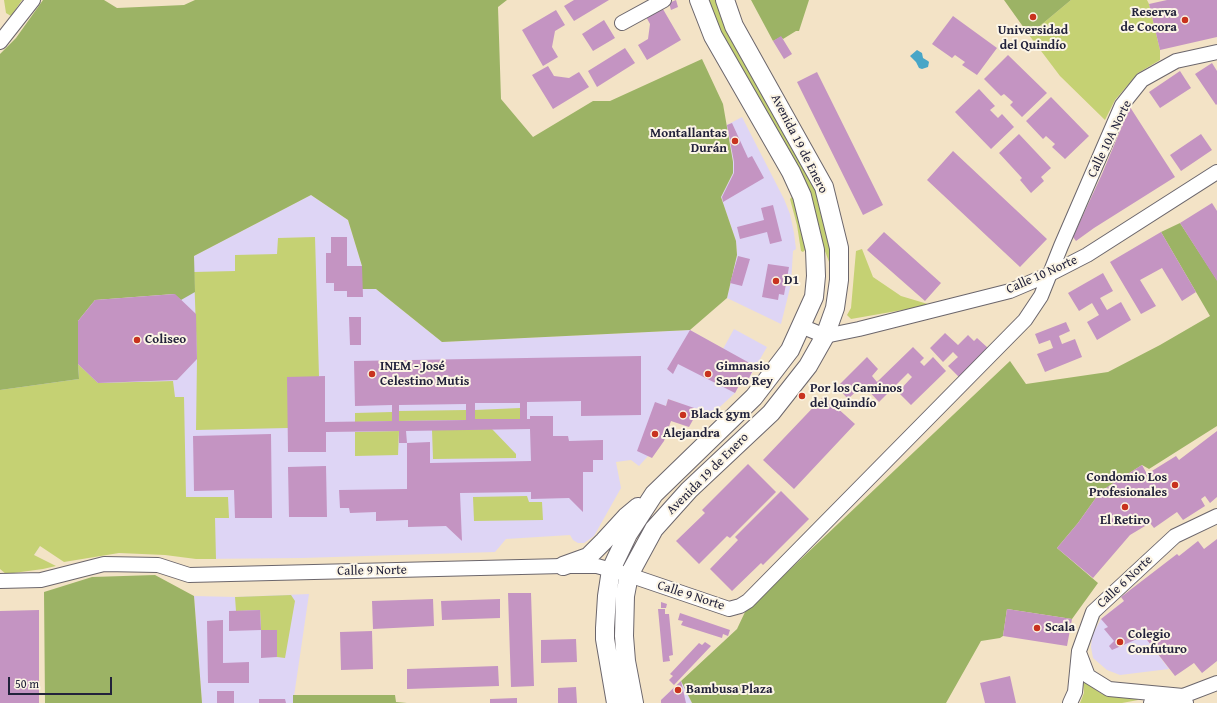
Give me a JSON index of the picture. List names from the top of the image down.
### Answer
{
  "streets": {
    "main road": ["Avenida 19 de Enero"],
    "street": [
      "Calle 10A Norte",
      "Calle 10 Norte",
      "Calle 9 Norte",
      "Calle 6 Norte"
    ]
  },
  "crossings": [
    ["Calle 10A Norte", "Calle 10 Norte"],
    ["Calle 10A Norte", "Calle 9 Norte"],
    ["Avenida 19 de Enero", "Calle 10 Norte"],
    ["Avenida 19 de Enero", "Calle 9 Norte"]
  ],
  "places": [
    "Universidad del Quindío",
    "Reserva de Cocora",
    "Montallantas Durán",
    "D1",
    "Coliseo",
    "INEM - José Celestino Mutis",
    "Gimnasio Santo Rey",
    "Por los Caminos del Quindío",
    "Black gym",
    "Alejandra",
    "Condomio Los Profesionales",
    "El Retiro",
    "Scala",
    "Colegio Confuturo",
    "Bambusa Plaza"
  ],
  "scale_bar": "50 m"
}
